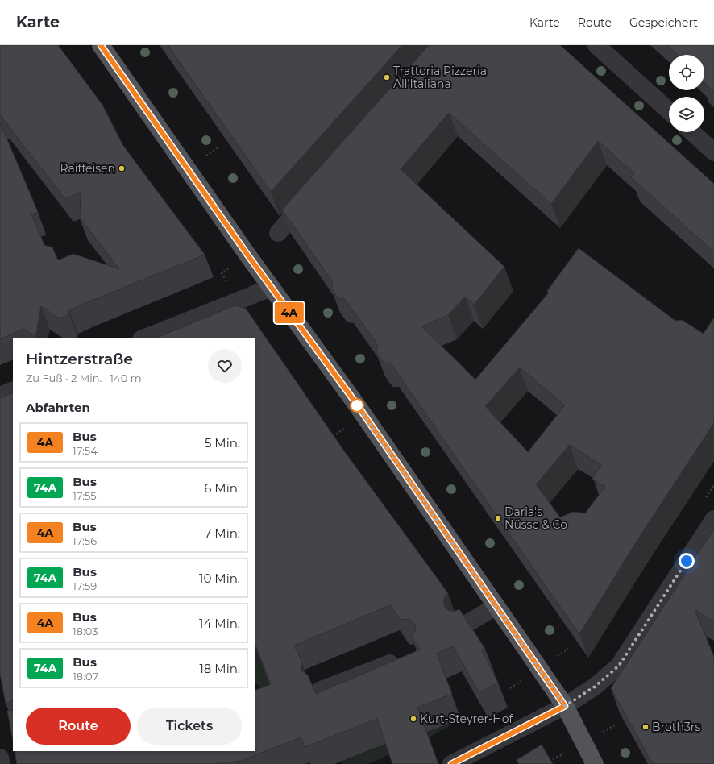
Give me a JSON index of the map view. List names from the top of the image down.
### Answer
{
  "places": [
    "Trattoria Pizzeria All'Italiana",
    "Raiffeisen",
    "Daria's Nüsse & Co",
    "Kurt-Steyrer-Hof",
    "Broth3rs"
  ],
  "lines": ["bus line 4A"],
  "page": {
    "header": "Karte",
    "nav": ["Karte", "Route", "Gespeichert"],
    "on_map": "4A",
    "heading": [
      ["Hintzerstraße", "Zu Fuß · 2 Min. · 140 m"],
      "Abfahrten"
    ],
    "list": [
      {
        "mark": "4A",
        "name": "Bus",
        "note": "17:54",
        "value": "5 Min."
      },
      {
        "mark": "74A",
        "name": "Bus",
        "note": "17:55",
        "value": "6 Min."
      },
      {
        "mark": "4A",
        "name": "Bus",
        "note": "17:56",
        "value": "7 Min."
      },
      {
        "mark": "74A",
        "name": "Bus",
        "note": "17:59",
        "value": "10 Min."
      },
      {
        "mark": "4A",
        "name": "Bus",
        "note": "18:03",
        "value": "14 Min."
      },
      {
        "mark": "74A",
        "name": "Bus",
        "note": "18:07",
        "value": "18 Min."
      }
    ],
    "buttons": ["Route", "Tickets"]
  }
}
